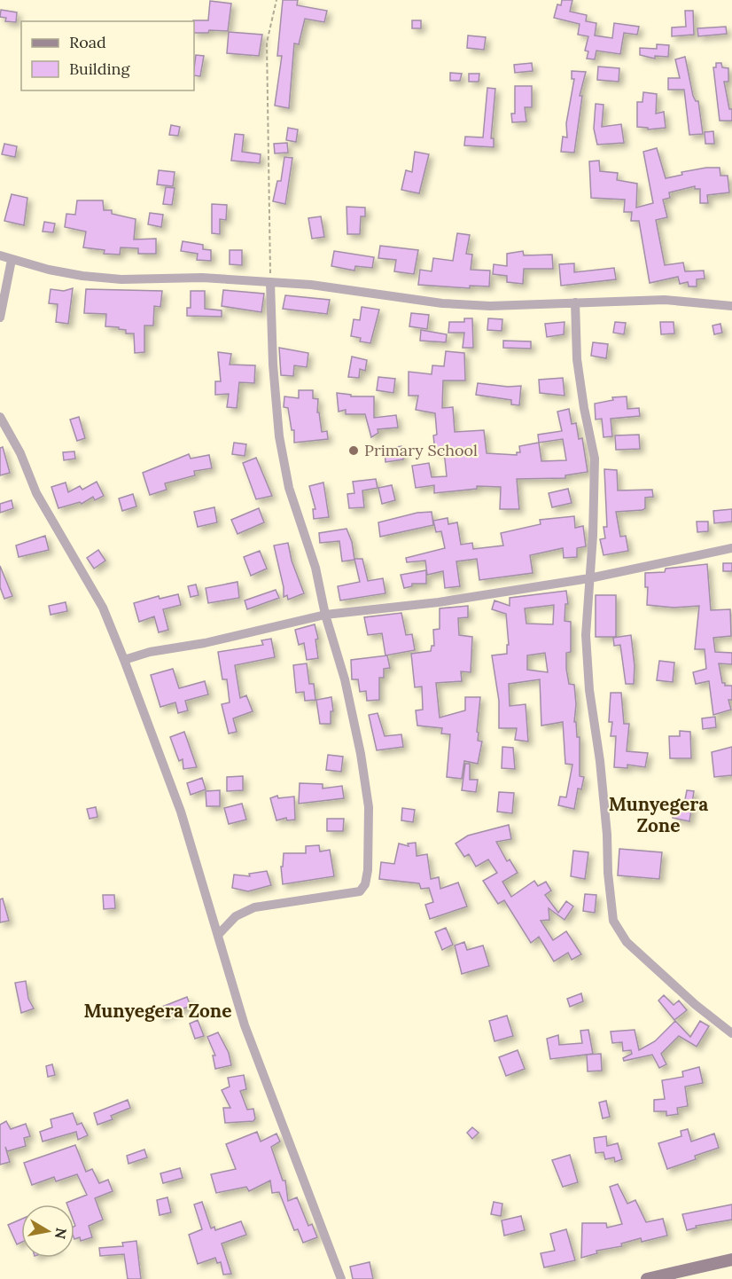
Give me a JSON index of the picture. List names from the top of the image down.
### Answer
{
  "districts": ["Munyegera Zone", "Munyegera Zone"],
  "places": ["Primary School"],
  "legend": ["Road", "Building"],
  "north": "right"
}
